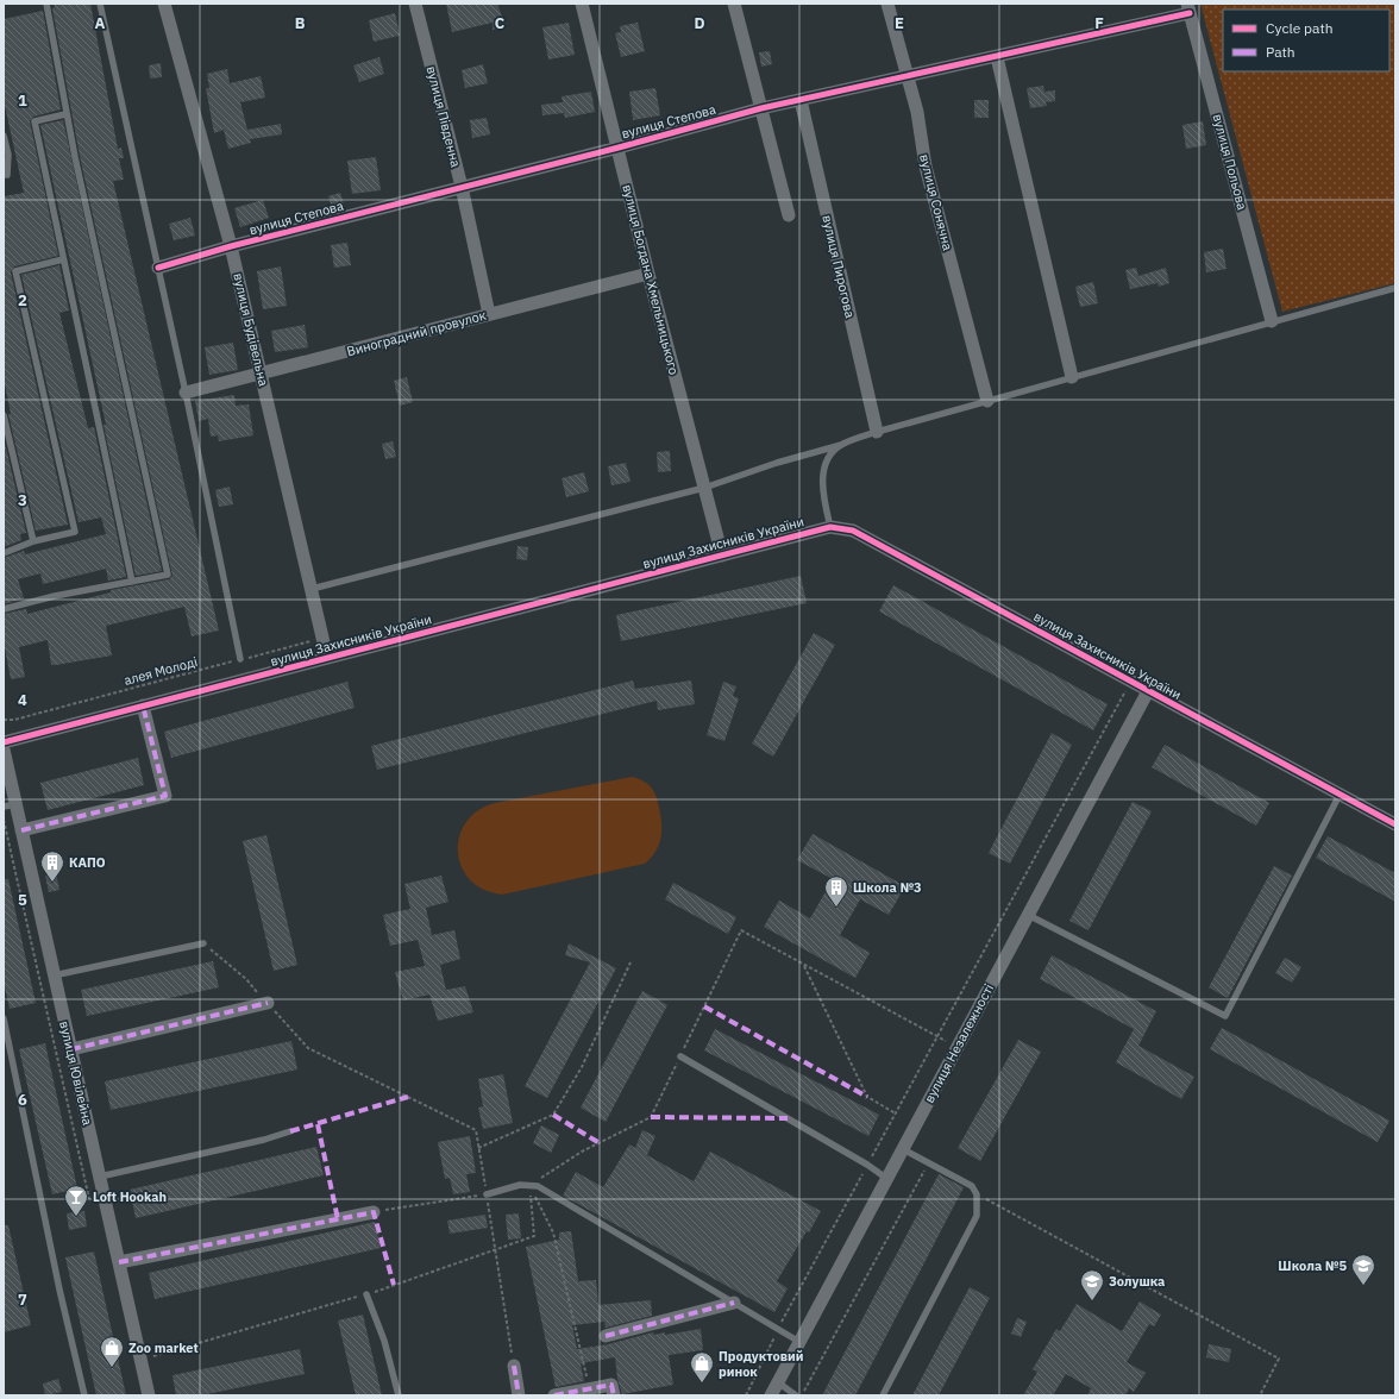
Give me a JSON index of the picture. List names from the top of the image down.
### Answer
{
  "streets": {
    "street": [
      "вулиця Південна",
      "вулиця Степова",
      "вулиця Польова",
      "вулиця Сонячна",
      "вулиця Пирогова",
      "вулиця Богдана Хмельницького",
      "вулиця Будівельна",
      "Виноградний провулок",
      "вулиця Захисників України",
      "вулиця Незалежності",
      "вулиця Ювілейна"
    ],
    "path": ["алея Молоді"]
  },
  "crossings": [
    ["вулиця Південна", "вулиця Степова"],
    ["вулиця Південна", "Виноградний провулок"],
    ["вулиця Степова", "вулиця Польова"],
    ["вулиця Степова", "вулиця Сонячна"],
    ["вулиця Степова", "вулиця Пирогова"],
    ["вулиця Степова", "вулиця Богдана Хмельницького"],
    ["вулиця Степова", "вулиця Будівельна"],
    ["вулиця Богдана Хмельницького", "Виноградний провулок"],
    ["вулиця Богдана Хмельницького", "вулиця Захисників України"],
    ["вулиця Будівельна", "Виноградний провулок"],
    ["вулиця Будівельна", "вулиця Захисників України"],
    ["вулиця Будівельна", "алея Молоді"],
    ["вулиця Захисників України", "вулиця Незалежності"]
  ],
  "places": {
    "building": ["КАПО", "Школа №3"],
    "bar": ["Loft Hookah"],
    "school or university": ["Школа №5", "Золушка"],
    "shop": ["Zoo market", "Продуктовий ринок"]
  },
  "legend": ["Cycle path", "Path"],
  "grid": {
    "columns": [
      "A",
      "B",
      "C",
      "D",
      "E",
      "F"
    ],
    "rows": [
      "1",
      "2",
      "3",
      "4",
      "5",
      "6",
      "7"
    ]
  }
}
